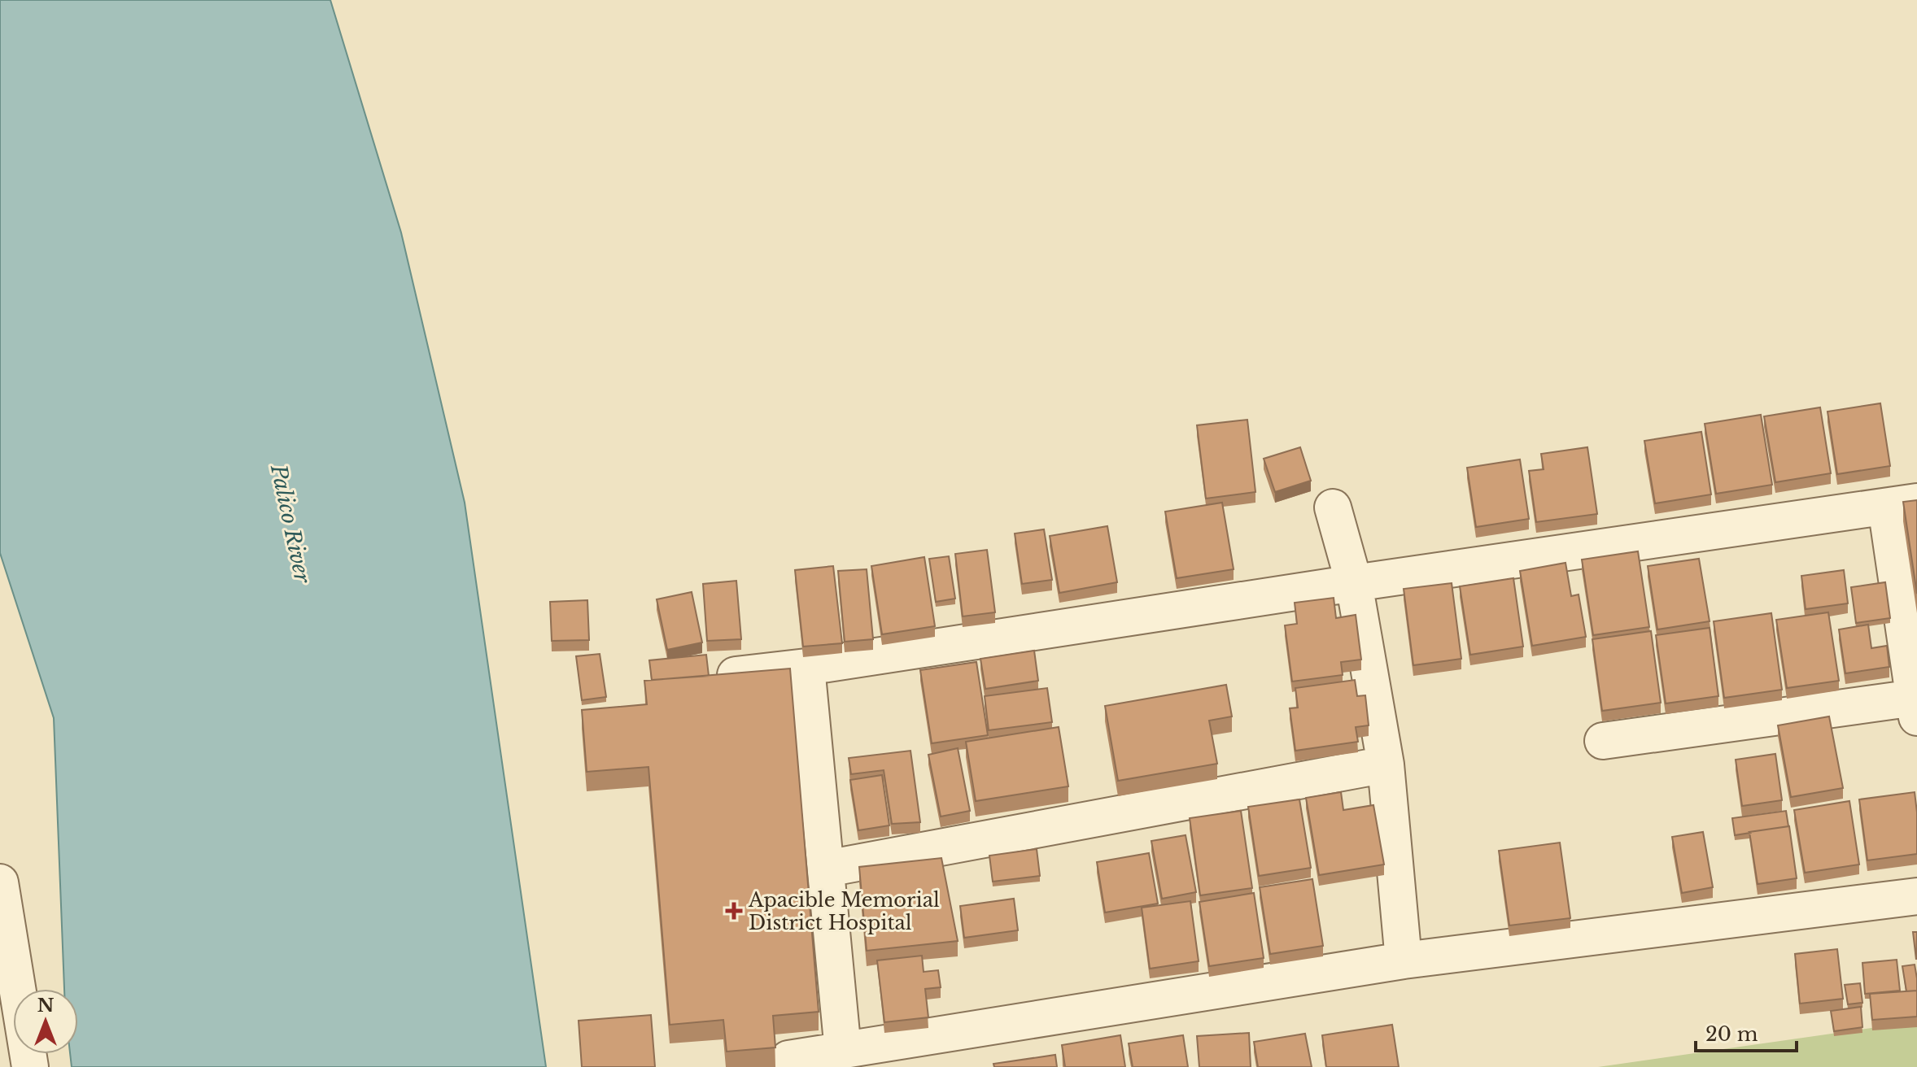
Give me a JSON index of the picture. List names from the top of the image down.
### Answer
{
  "water": ["Palico River"],
  "places": {
    "health": ["Apacible Memorial District Hospital"]
  },
  "scale_bar": "20 m",
  "north": "top"
}
